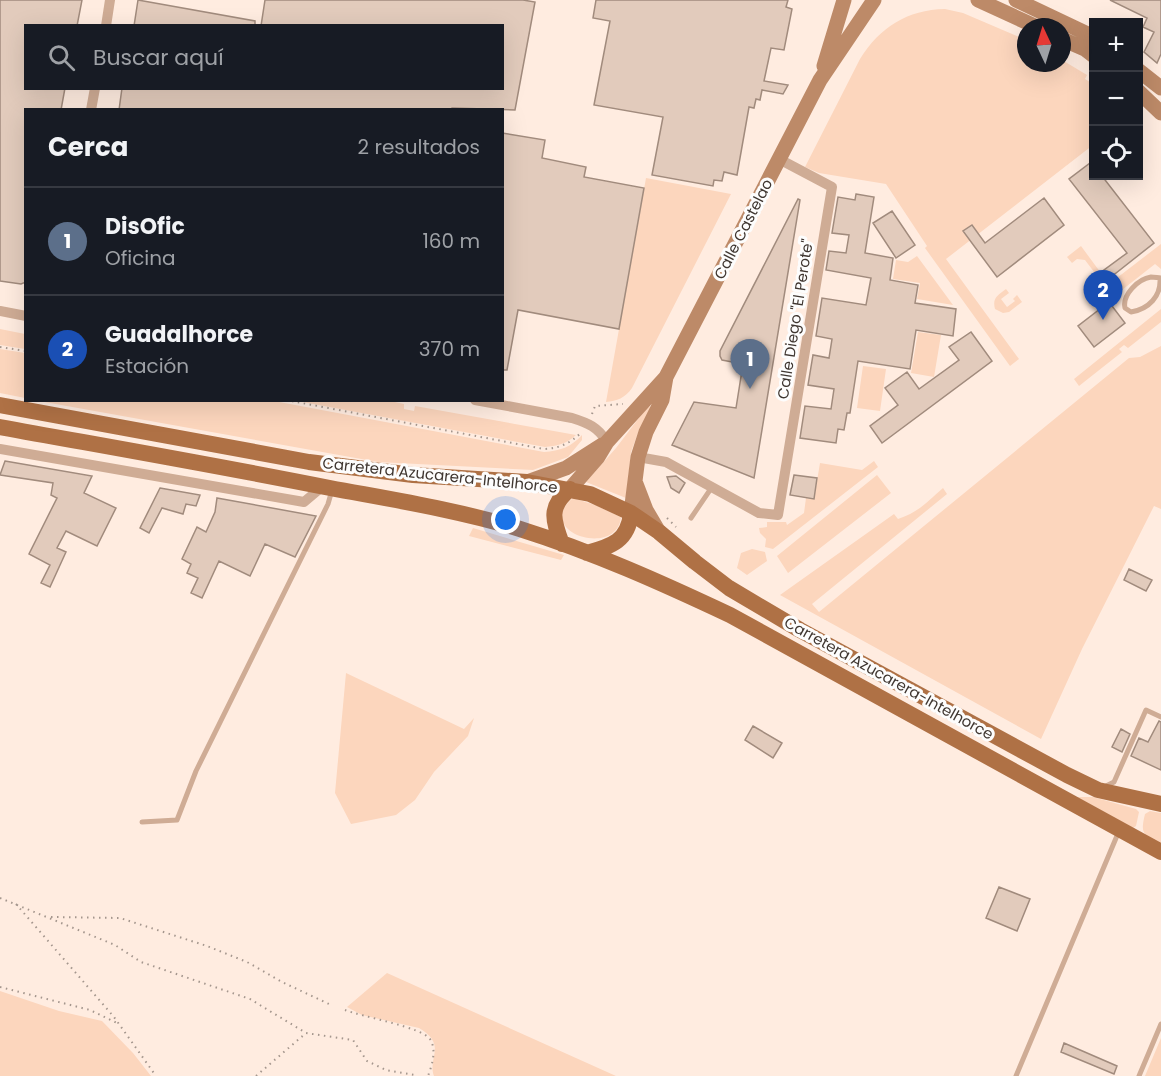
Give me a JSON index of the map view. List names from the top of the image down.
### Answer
{
  "streets": {
    "main road": ["Calle Castelao", "Carretera Azucarera-Intelhorce"],
    "street": ["Calle Diego \"El Perote\""]
  },
  "crossings": [
    ["Calle Castelao", "Calle Diego \"El Perote\""],
    ["Calle Castelao", "Carretera Azucarera-Intelhorce"]
  ],
  "north": "top",
  "page": {
    "map_buttons": ["+", "−"],
    "search": "Buscar aquí",
    "heading": ["Cerca", "2 resultados"],
    "list": [
      {
        "mark": "1",
        "name": "DisOfic",
        "note": "Oficina",
        "value": "160 m"
      },
      {
        "mark": "2",
        "name": "Guadalhorce",
        "note": "Estación",
        "value": "370 m"
      }
    ],
    "pins": ["2", "1"]
  }
}
